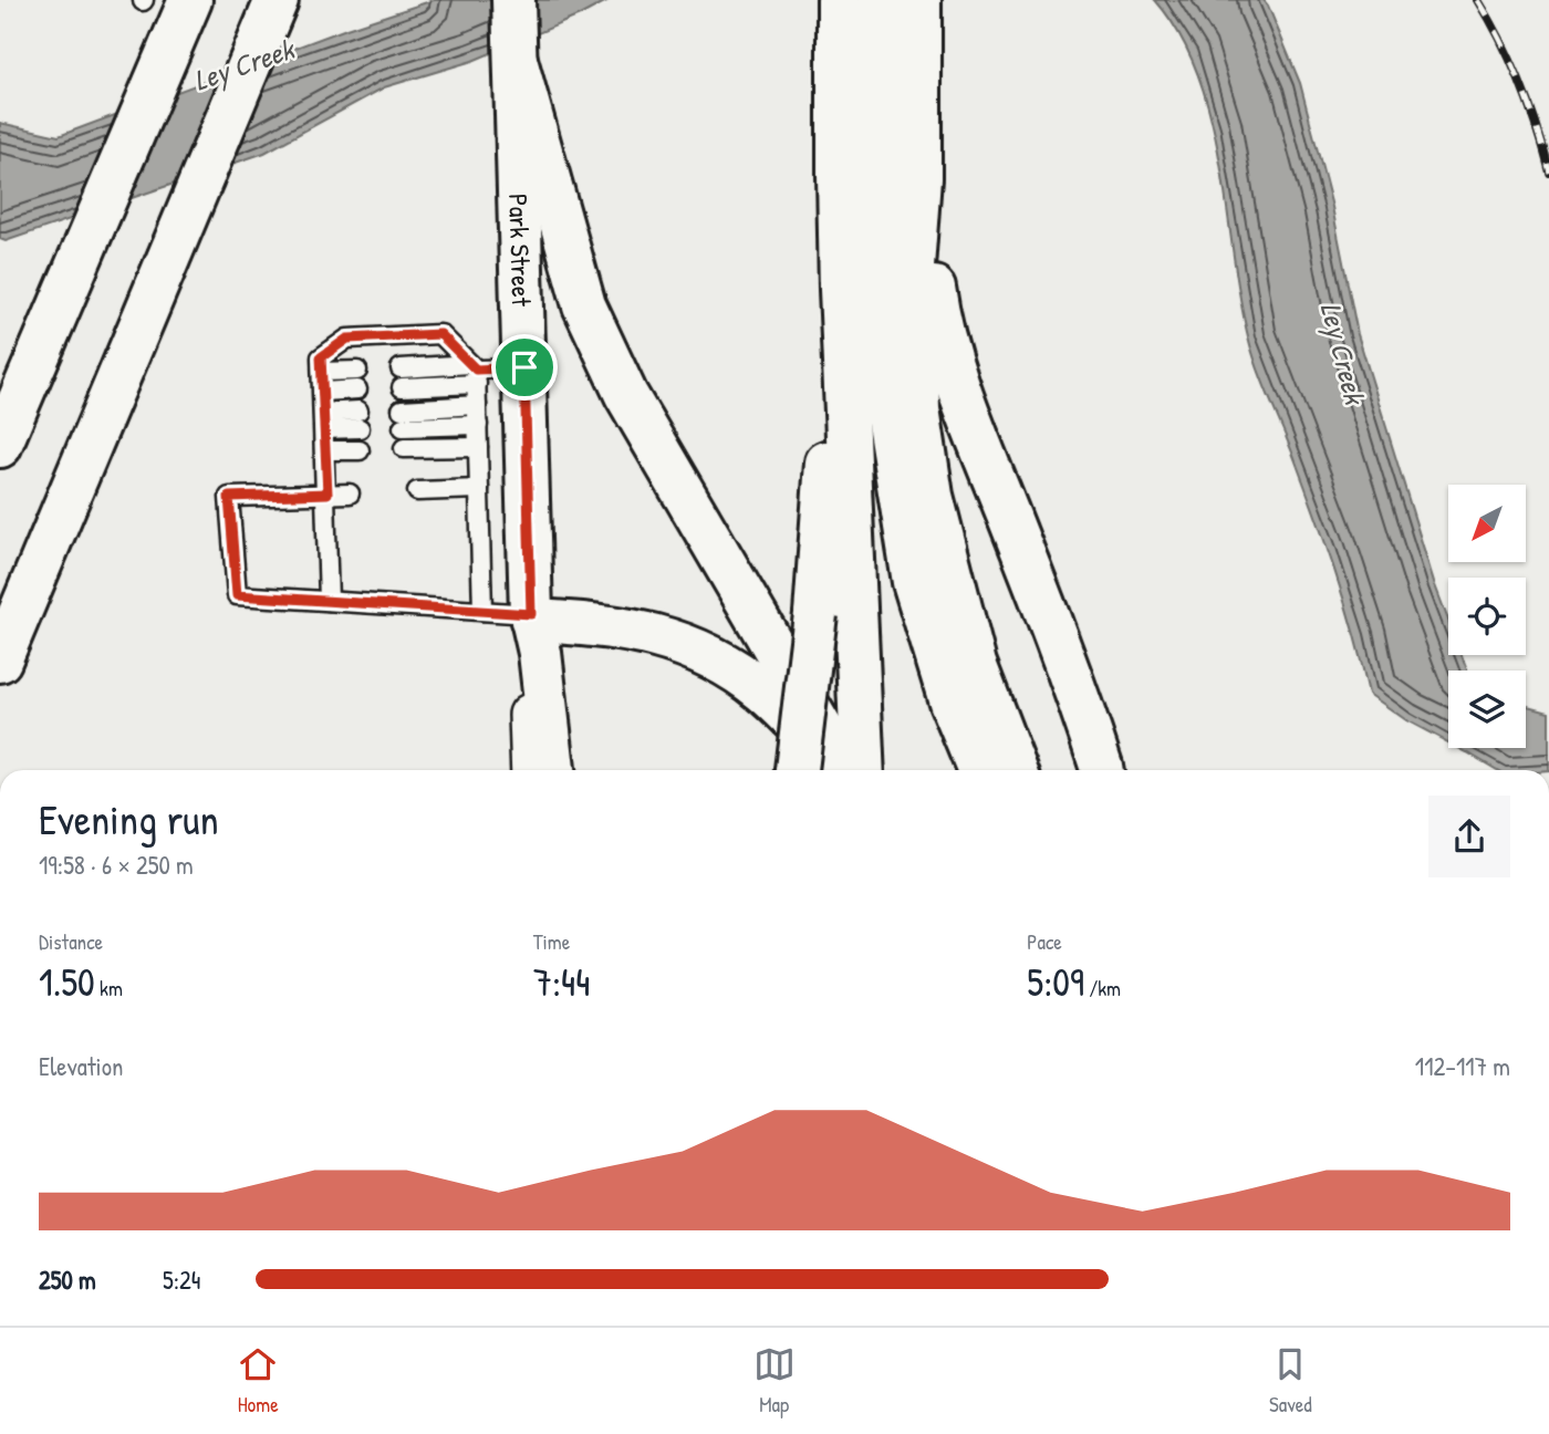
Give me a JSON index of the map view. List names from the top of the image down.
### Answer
{
  "streets": {
    "main road": ["Park Street"]
  },
  "water": ["Ley Creek"],
  "north": "bottom left",
  "page": {
    "heading": ["Evening run", "19:58 · 6 × 250 m"],
    "stats": [
      ["Distance", "1.50 km"],
      ["Time", "7:44"],
      ["Pace", "5:09 /km"]
    ],
    "chart": ["Elevation", "112–117 m"],
    "list": [
      {
        "name": "250 m",
        "note": "5:24"
      }
    ],
    "tabs": ["Home", "Map", "Saved"]
  }
}
